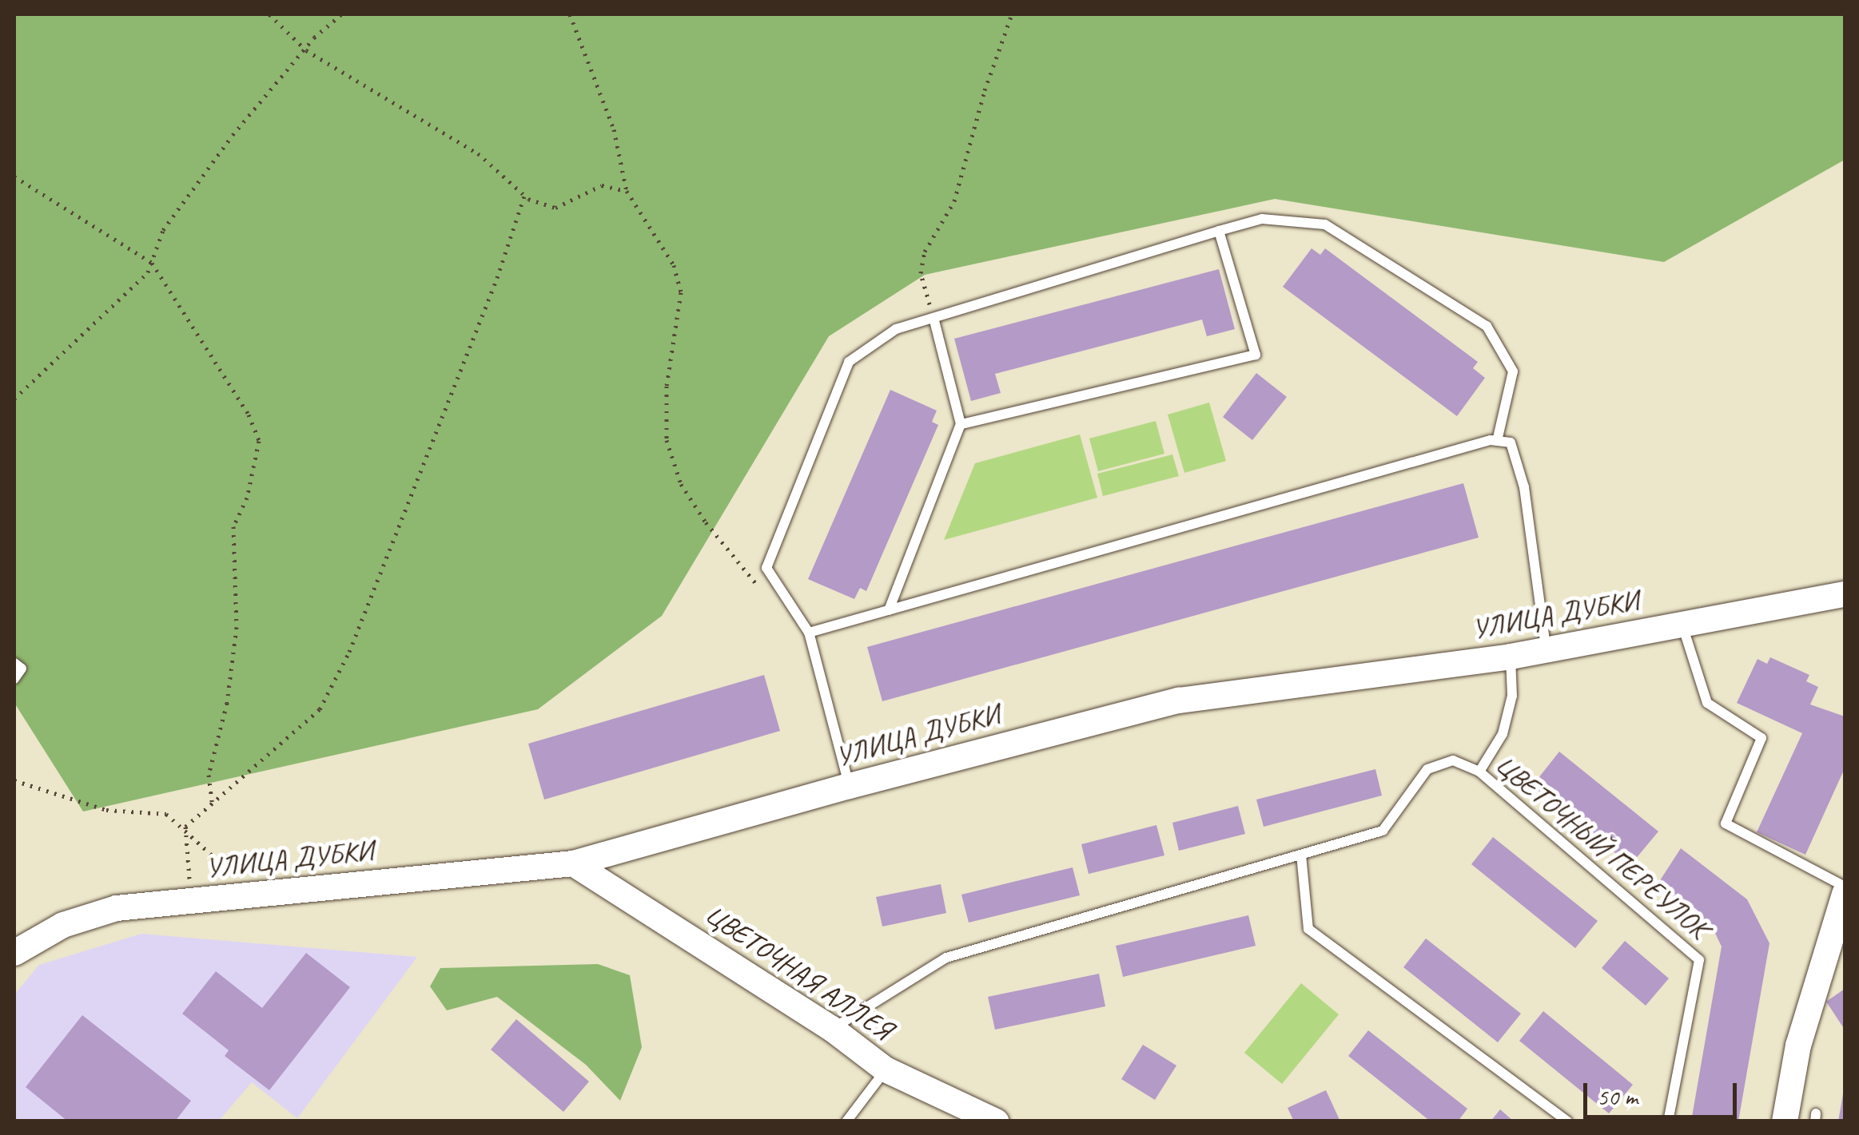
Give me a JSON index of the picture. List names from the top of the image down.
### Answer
{
  "streets": {
    "street": ["УЛИЦА ДУБКИ", "ЦВЕТОЧНАЯ АЛЛЕЯ"],
    "lane": ["ЦВЕТОЧНЫЙ ПЕРЕУЛОК"]
  },
  "crossings": [
    ["УЛИЦА ДУБКИ", "ЦВЕТОЧНАЯ АЛЛЕЯ"],
    ["ЦВЕТОЧНЫЙ ПЕРЕУЛОК", "ЦВЕТОЧНАЯ АЛЛЕЯ"]
  ],
  "scale_bar": "50 m"
}
